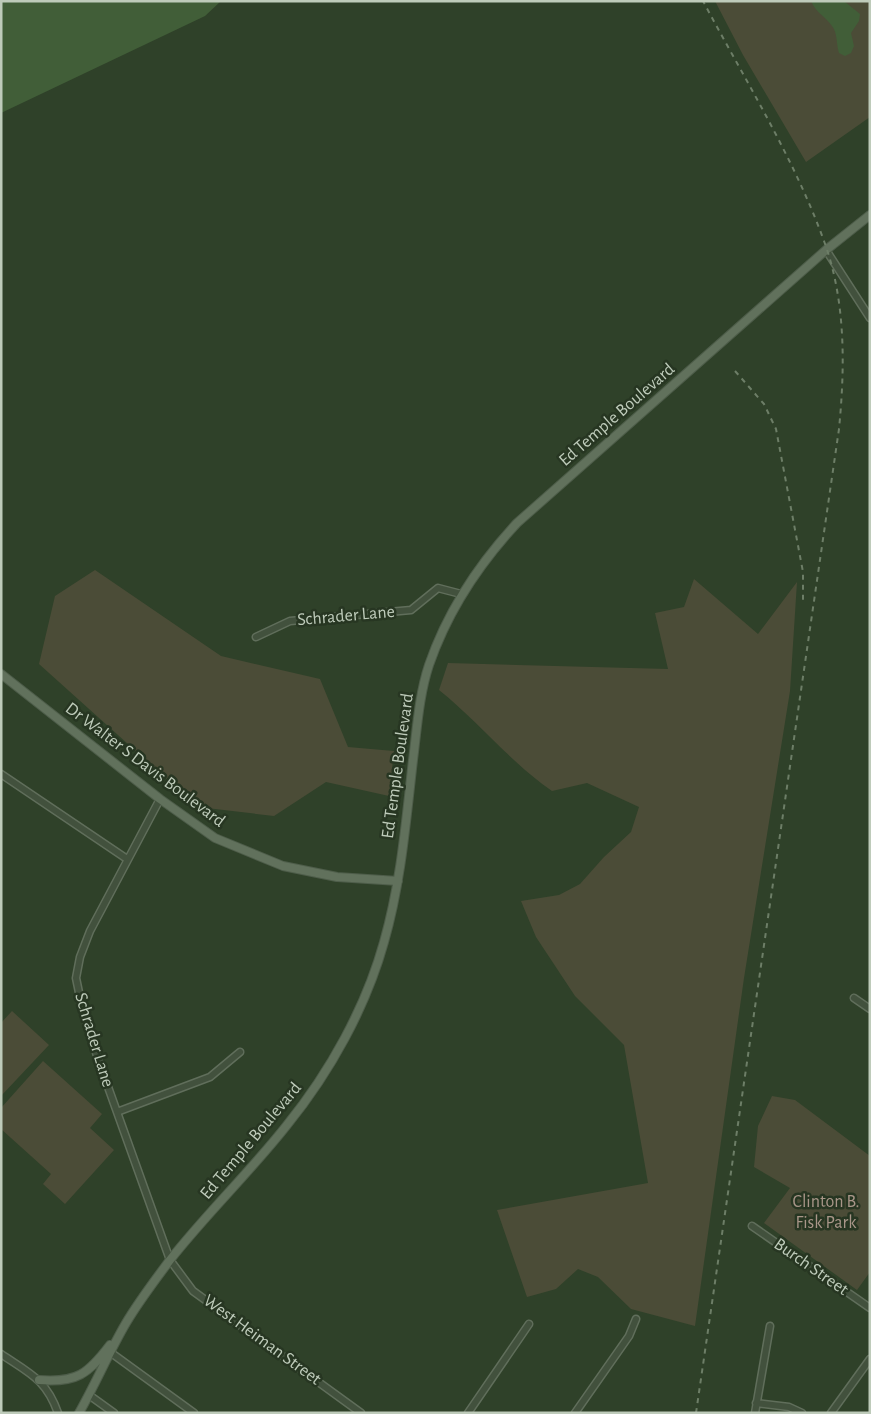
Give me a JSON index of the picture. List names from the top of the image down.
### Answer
{
  "streets": {
    "main road": ["Ed Temple Boulevard", "Dr Walter S Davis Boulevard"],
    "street": ["Schrader Lane", "Burch Street", "West Heiman Street"]
  },
  "crossings": [
    ["Ed Temple Boulevard", "Schrader Lane"],
    ["Ed Temple Boulevard", "Dr Walter S Davis Boulevard"],
    ["Ed Temple Boulevard", "West Heiman Street"],
    ["Schrader Lane", "Dr Walter S Davis Boulevard"],
    ["Schrader Lane", "West Heiman Street"]
  ],
  "parks": ["Clinton B. Fisk Park"]
}
